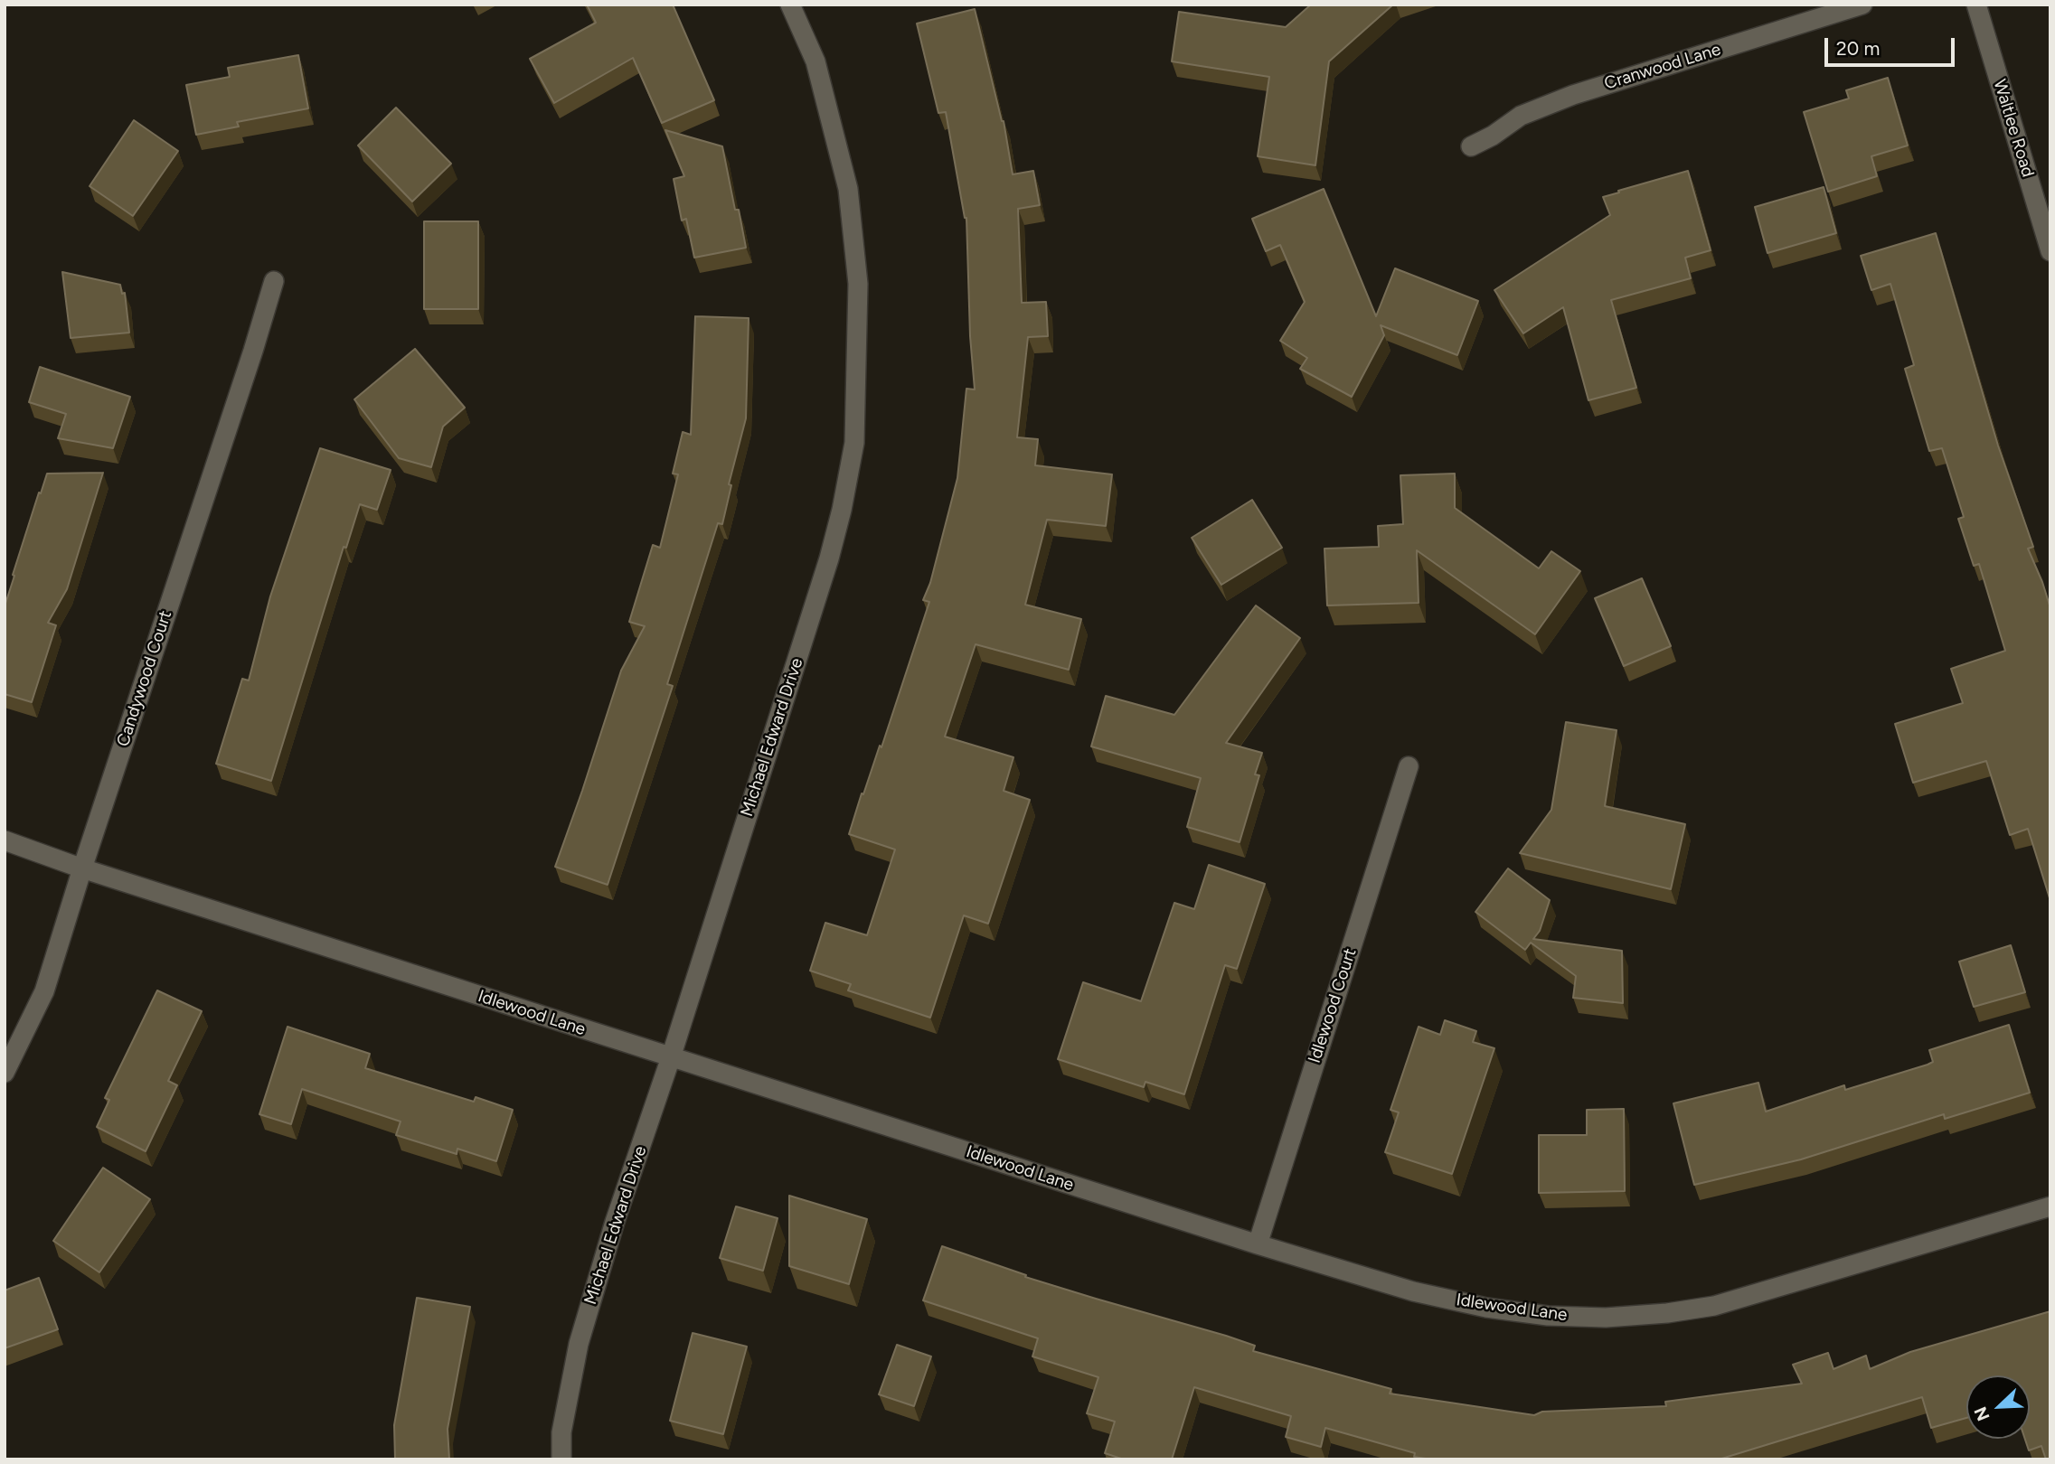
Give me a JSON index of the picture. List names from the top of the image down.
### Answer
{
  "streets": {
    "street": [
      "Cranwood Lane",
      "Waltlee Road",
      "Candywood Court",
      "Michael Edward Drive",
      "Idlewood Court",
      "Idlewood Lane"
    ]
  },
  "crossings": [
    ["Candywood Court", "Idlewood Lane"],
    ["Michael Edward Drive", "Idlewood Lane"],
    ["Idlewood Court", "Idlewood Lane"]
  ],
  "scale_bar": "20 m",
  "north": "bottom left"
}
